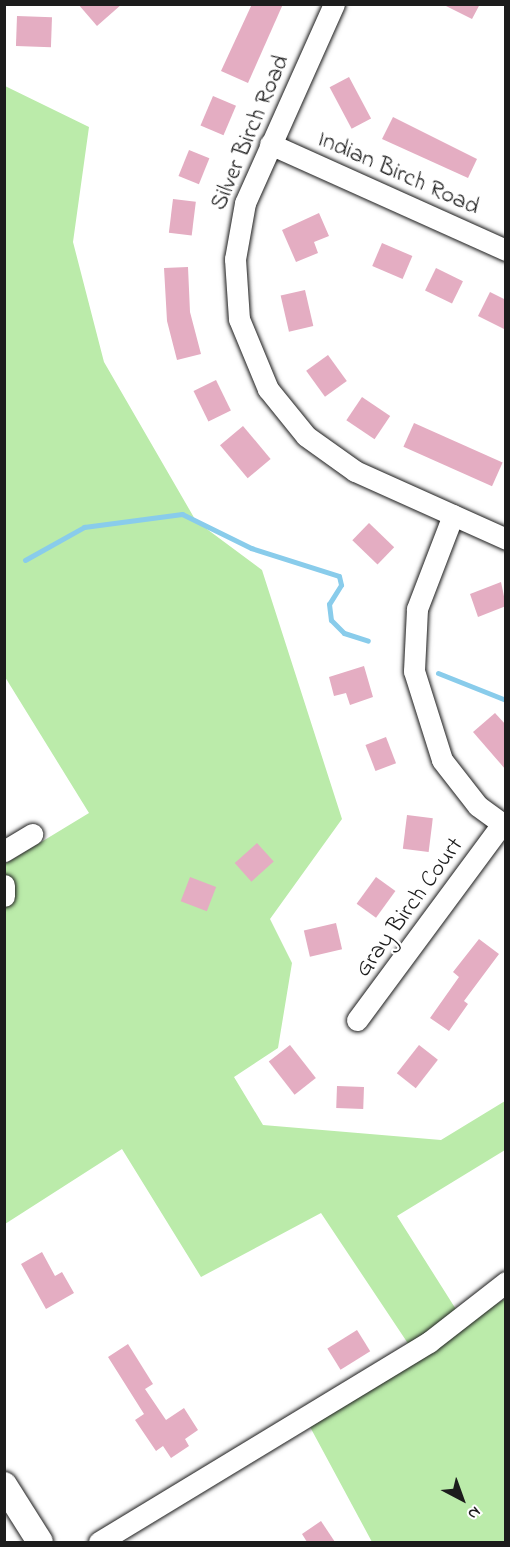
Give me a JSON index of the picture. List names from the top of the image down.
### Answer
{
  "streets": {
    "street": ["Silver Birch Road", "Indian Birch Road", "Gray Birch Court"]
  },
  "crossings": [
    ["Silver Birch Road", "Indian Birch Road"]
  ],
  "north": "bottom right"
}
